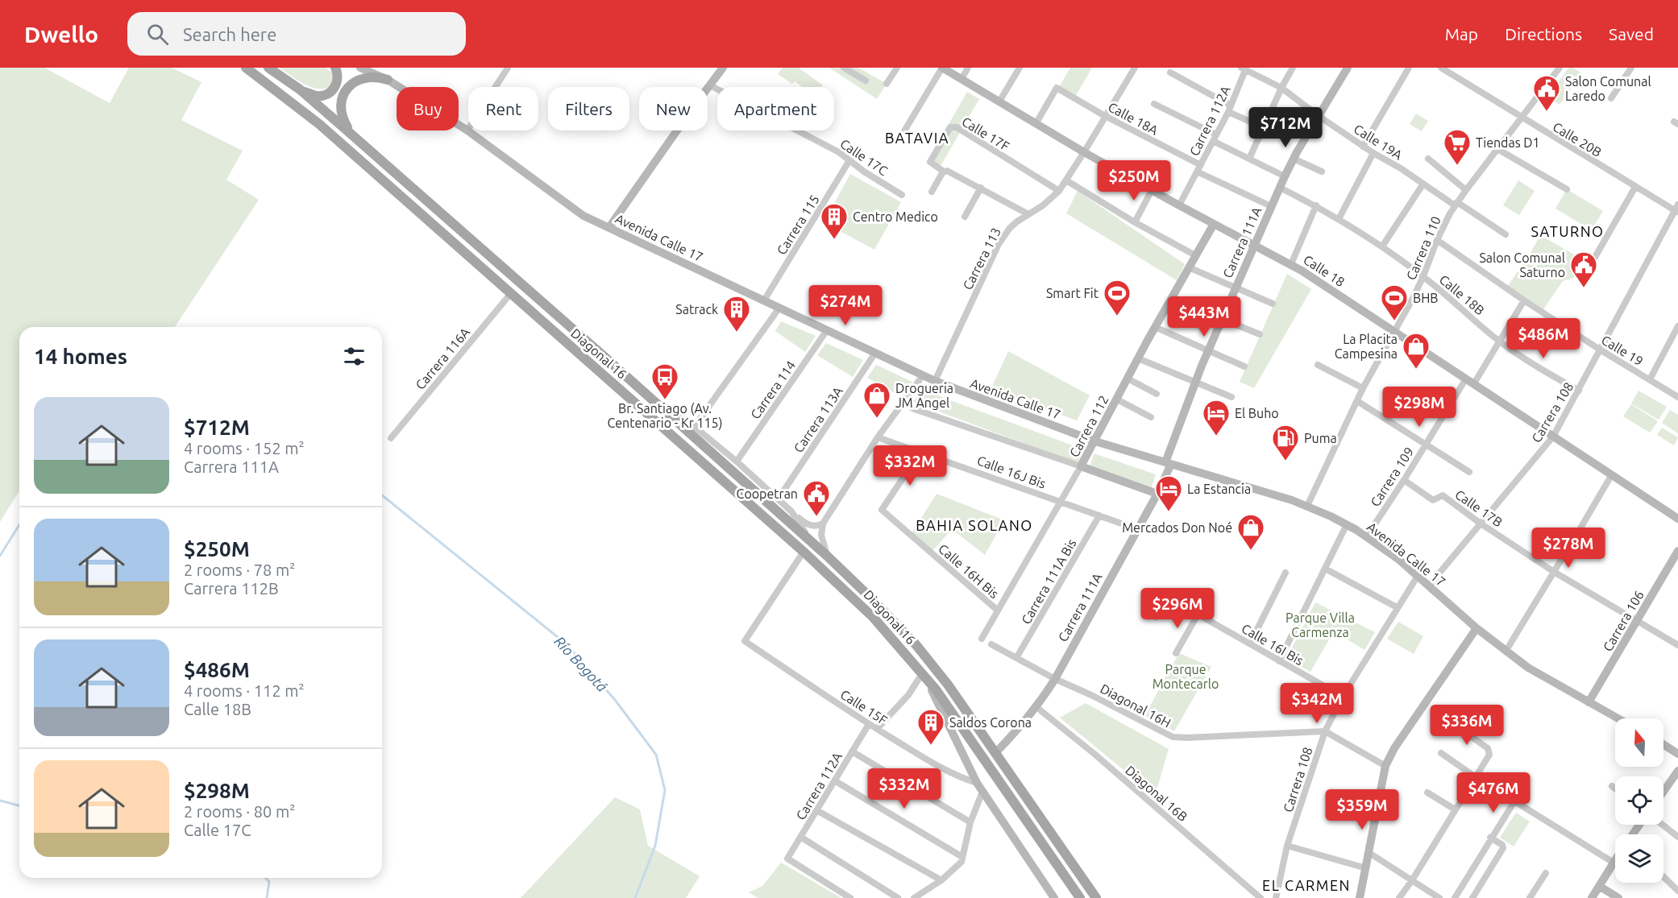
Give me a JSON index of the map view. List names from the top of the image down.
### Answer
{
  "streets": {
    "main road": ["Diagonal 16"],
    "street": [
      "Calle 18A",
      "Carrera 112A",
      "Calle 17F",
      "Calle 20B",
      "Calle 19A",
      "Calle 17C",
      "Carrera 115",
      "Avenida Calle 17",
      "Carrera 111A",
      "Carrera 110",
      "Carrera 113",
      "Calle 18",
      "Calle 18B",
      "Calle 19",
      "Carrera 116A",
      "Carrera 114",
      "Carrera 108",
      "Carrera 113A",
      "Carrera 112",
      "Calle 16J Bis",
      "Carrera 109",
      "Calle 17B",
      "Calle 16H Bis",
      "Carrera 111A Bis",
      "Carrera 106",
      "Calle 16I Bis",
      "Diagonal 16H",
      "Calle 15F",
      "Diagonal 16B"
    ]
  },
  "crossings": [
    ["Calle 18A", "Carrera 112A"],
    ["Calle 18A", "Carrera 113"],
    ["Calle 18A", "Calle 18"],
    ["Carrera 112A", "Calle 19A"],
    ["Carrera 112A", "Calle 18"],
    ["Carrera 112A", "Calle 15F"],
    ["Calle 17F", "Carrera 113"],
    ["Calle 20B", "Carrera 110"],
    ["Calle 20B", "Carrera 108"],
    ["Calle 19A", "Carrera 111A"],
    ["Calle 19A", "Carrera 110"],
    ["Calle 17C", "Carrera 115"],
    ["Carrera 115", "Avenida Calle 17"],
    ["Avenida Calle 17", "Carrera 111A"],
    ["Avenida Calle 17", "Carrera 110"],
    ["Avenida Calle 17", "Carrera 113"],
    ["Avenida Calle 17", "Carrera 114"],
    ["Avenida Calle 17", "Carrera 108"],
    ["Avenida Calle 17", "Carrera 113A"],
    ["Avenida Calle 17", "Carrera 112"],
    ["Avenida Calle 17", "Carrera 109"],
    ["Avenida Calle 17", "Carrera 106"],
    ["Carrera 111A", "Calle 18"],
    ["Carrera 111A", "Calle 18B"],
    ["Carrera 111A", "Diagonal 16"],
    ["Carrera 111A", "Calle 16J Bis"],
    ["Carrera 111A", "Diagonal 16H"],
    ["Carrera 111A", "Diagonal 16B"],
    ["Carrera 110", "Calle 18"],
    ["Carrera 110", "Calle 18B"],
    ["Carrera 110", "Calle 19"],
    ["Carrera 113", "Calle 18"],
    ["Calle 18", "Carrera 108"],
    ["Calle 18", "Carrera 112"],
    ["Calle 18", "Carrera 109"],
    ["Calle 18B", "Carrera 108"],
    ["Calle 19", "Carrera 108"],
    ["Diagonal 16", "Carrera 116A"],
    ["Diagonal 16", "Carrera 114"],
    ["Diagonal 16", "Carrera 113A"],
    ["Diagonal 16", "Calle 15F"],
    ["Carrera 108", "Calle 17B"],
    ["Carrera 108", "Calle 16I Bis"],
    ["Carrera 108", "Diagonal 16H"],
    ["Carrera 112", "Calle 16J Bis"],
    ["Carrera 112", "Calle 16H Bis"],
    ["Calle 16J Bis", "Calle 16H Bis"],
    ["Calle 16J Bis", "Carrera 111A Bis"],
    ["Carrera 109", "Calle 17B"],
    ["Calle 17B", "Carrera 106"],
    ["Carrera 111A Bis", "Diagonal 16H"]
  ],
  "districts": [
    "BATAVIA",
    "SATURNO",
    "BAHIA SOLANO",
    "EL CARMEN"
  ],
  "water": ["Río Bogotá"],
  "parks": ["Parque Villa Carmenza", "Parque Montecarlo"],
  "places": {
    "public building": ["Salon Comunal Laredo", "Salon Comunal Saturno", "Coopetran"],
    "supermarket": ["Tiendas D1"],
    "building": ["Centro Medico", "Satrack", "Saldos Corona"],
    "sports": ["Smart Fit", "BHB"],
    "shop": ["La Placita Campesina", "Drogueria JM Angel", "Mercados Don Noé"],
    "bus stop": ["Br. Santiago (Av. Centenario - Kr 115)"],
    "hotel": ["El Buho", "La Estancia"],
    "fuel station": ["Puma"]
  },
  "north": "top",
  "page": {
    "header": "Dwello",
    "search": "Search here",
    "nav": ["Map", "Directions", "Saved"],
    "chip": [
      "Buy",
      "Rent",
      "Filters",
      "New",
      "Apartment"
    ],
    "price": [
      "$712M",
      "$250M",
      "$274M",
      "$443M",
      "$486M",
      "$298M",
      "$332M",
      "$278M",
      "$296M",
      "$342M",
      "$336M",
      "$332M",
      "$476M",
      "$359M"
    ],
    "heading": "14 homes",
    "list": [
      {
        "name": "$712M",
        "note": "4 rooms · 152 m² · Carrera 111A"
      },
      {
        "name": "$250M",
        "note": "2 rooms · 78 m² · Carrera 112B"
      },
      {
        "name": "$486M",
        "note": "4 rooms · 112 m² · Calle 18B"
      },
      {
        "name": "$298M",
        "note": "2 rooms · 80 m² · Calle 17C"
      }
    ]
  }
}
